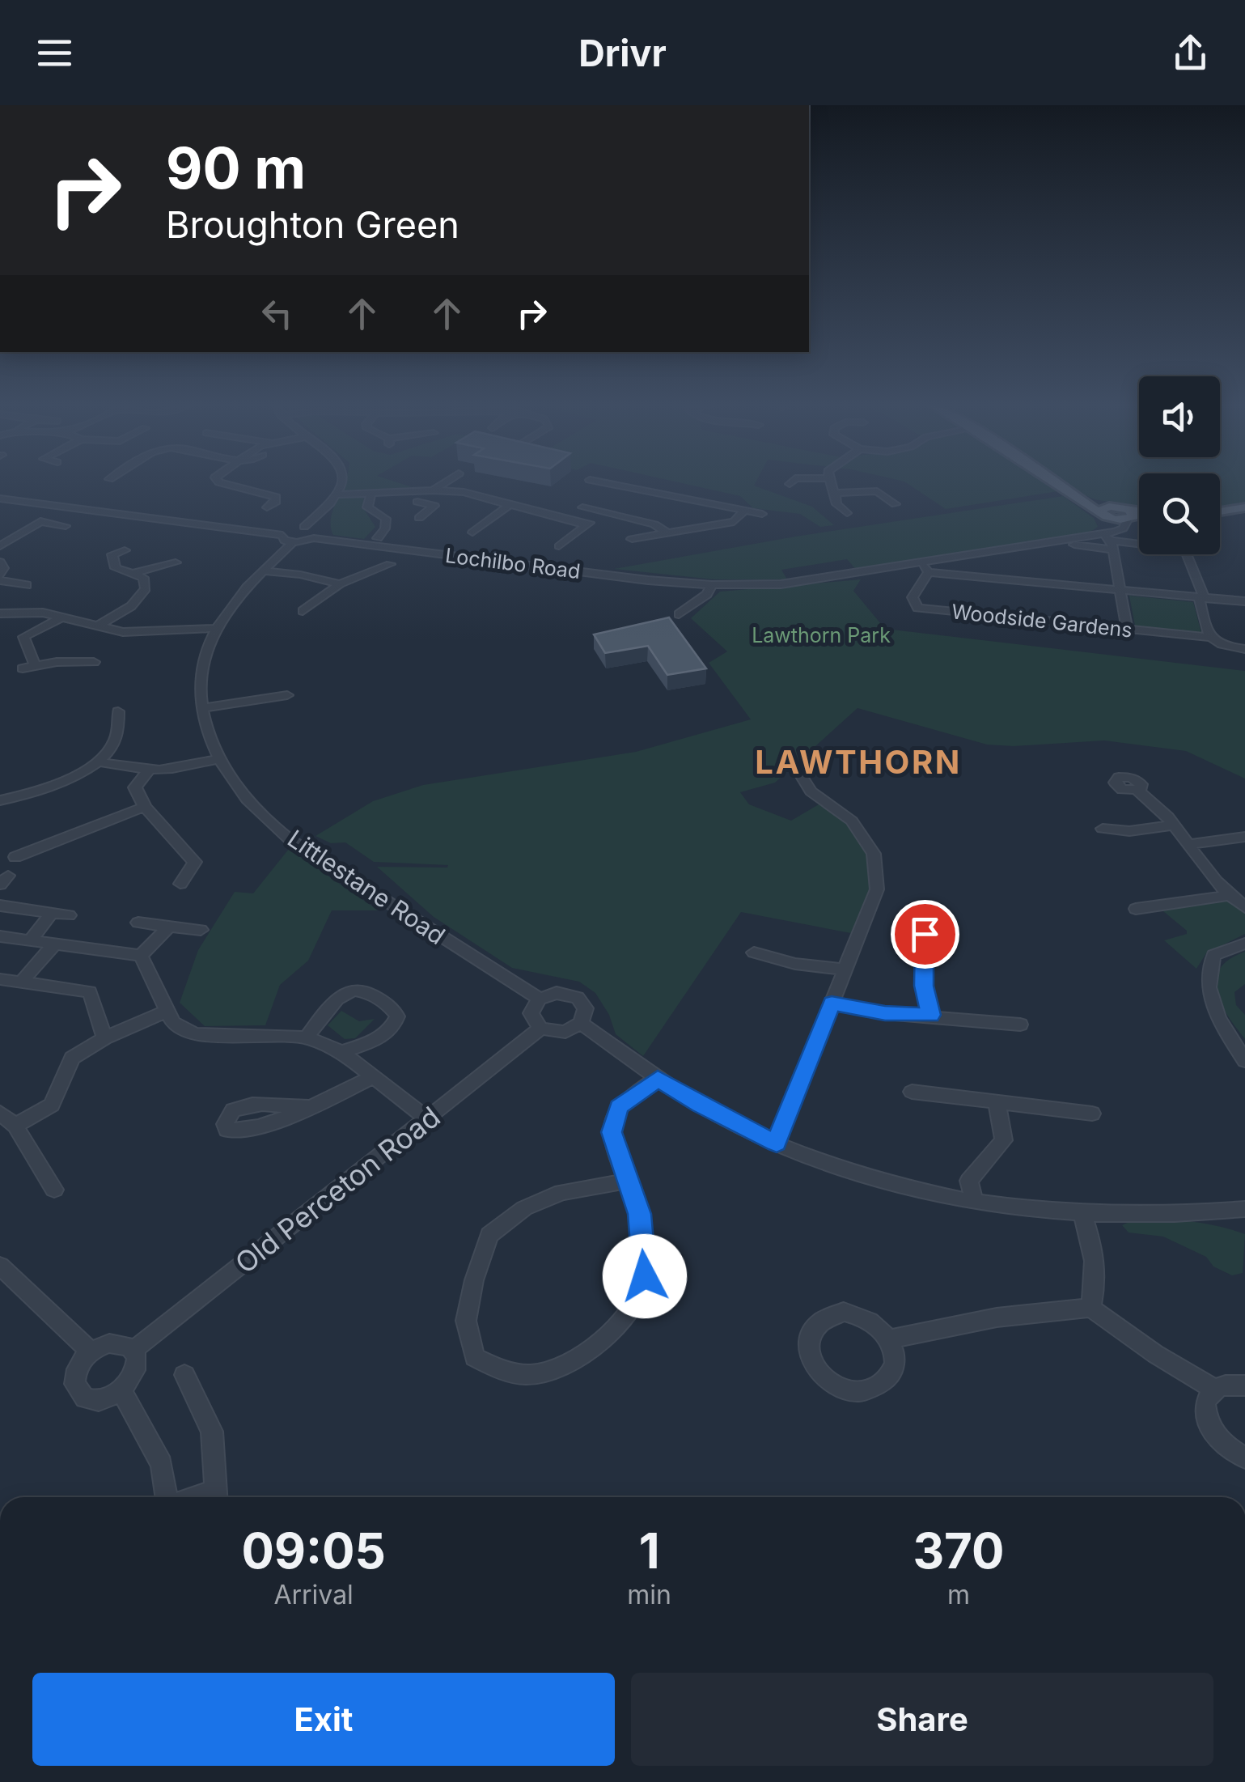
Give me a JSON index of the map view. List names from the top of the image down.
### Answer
{
  "streets": {
    "street": [
      "Lochilbo Road",
      "Woodside Gardens",
      "Littlestane Road",
      "Old Perceton Road"
    ]
  },
  "crossings": [
    ["Lochilbo Road", "Woodside Gardens"],
    ["Littlestane Road", "Old Perceton Road"]
  ],
  "districts": ["LAWTHORN"],
  "parks": ["Lawthorn Park"],
  "page": {
    "header": "Drivr",
    "turn": ["90 m", "Broughton Green"],
    "eta": [
      "09:05",
      "Arrival",
      "1",
      "min",
      "370",
      "m"
    ],
    "buttons": ["Exit", "Share"]
  }
}
